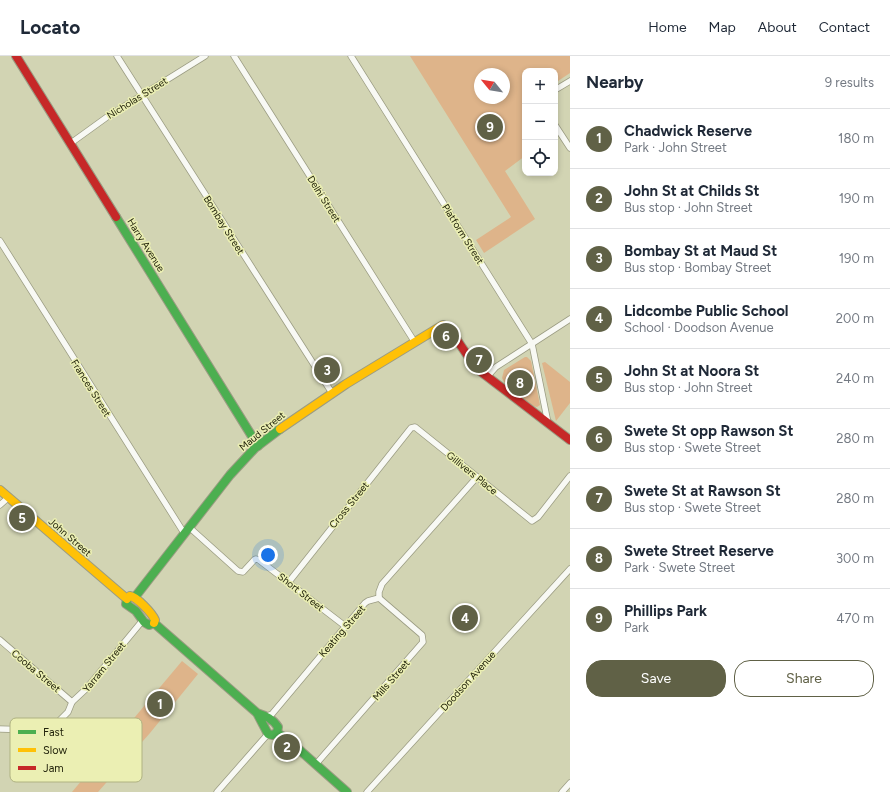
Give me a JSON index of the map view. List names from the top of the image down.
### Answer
{
  "streets": {
    "street": [
      "Nicholas Street",
      "Delhi Street",
      "Bombay Street",
      "Platform Street",
      "Harry Avenue",
      "Frances Street",
      "Maud Street",
      "Gillivers Place",
      "Cross Street",
      "John Street",
      "Short Street",
      "Keating Street",
      "Yarram Street",
      "Cooba Street",
      "Mills Street",
      "Doodson Avenue"
    ]
  },
  "crossings": [
    ["Nicholas Street", "Bombay Street"],
    ["Nicholas Street", "Harry Avenue"],
    ["Delhi Street", "Maud Street"],
    ["Bombay Street", "Maud Street"],
    ["Harry Avenue", "Maud Street"],
    ["Frances Street", "Maud Street"],
    ["Frances Street", "Short Street"],
    ["Maud Street", "John Street"],
    ["Gillivers Place", "Cross Street"],
    ["Cross Street", "Short Street"],
    ["Short Street", "Keating Street"],
    ["Keating Street", "Mills Street"],
    ["Yarram Street", "Cooba Street"]
  ],
  "legend": ["Fast", "Slow", "Jam"],
  "north": "top left",
  "page": {
    "header": "Locato",
    "nav": [
      "Home",
      "Map",
      "About",
      "Contact"
    ],
    "heading": ["Nearby", "9 results"],
    "map_buttons": ["+", "−"],
    "list": [
      {
        "mark": "1",
        "name": "Chadwick Reserve",
        "note": "Park · John Street",
        "value": "180 m"
      },
      {
        "mark": "2",
        "name": "John St at Childs St",
        "note": "Bus stop · John Street",
        "value": "190 m"
      },
      {
        "mark": "3",
        "name": "Bombay St at Maud St",
        "note": "Bus stop · Bombay Street",
        "value": "190 m"
      },
      {
        "mark": "4",
        "name": "Lidcombe Public School",
        "note": "School · Doodson Avenue",
        "value": "200 m"
      },
      {
        "mark": "5",
        "name": "John St at Noora St",
        "note": "Bus stop · John Street",
        "value": "240 m"
      },
      {
        "mark": "6",
        "name": "Swete St opp Rawson St",
        "note": "Bus stop · Swete Street",
        "value": "280 m"
      },
      {
        "mark": "7",
        "name": "Swete St at Rawson St",
        "note": "Bus stop · Swete Street",
        "value": "280 m"
      },
      {
        "mark": "8",
        "name": "Swete Street Reserve",
        "note": "Park · Swete Street",
        "value": "300 m"
      },
      {
        "mark": "9",
        "name": "Phillips Park",
        "note": "Park",
        "value": "470 m"
      }
    ],
    "pins": [
      "9",
      "6",
      "7",
      "3",
      "8",
      "5",
      "4",
      "1",
      "2"
    ],
    "buttons": ["Save", "Share"]
  }
}
